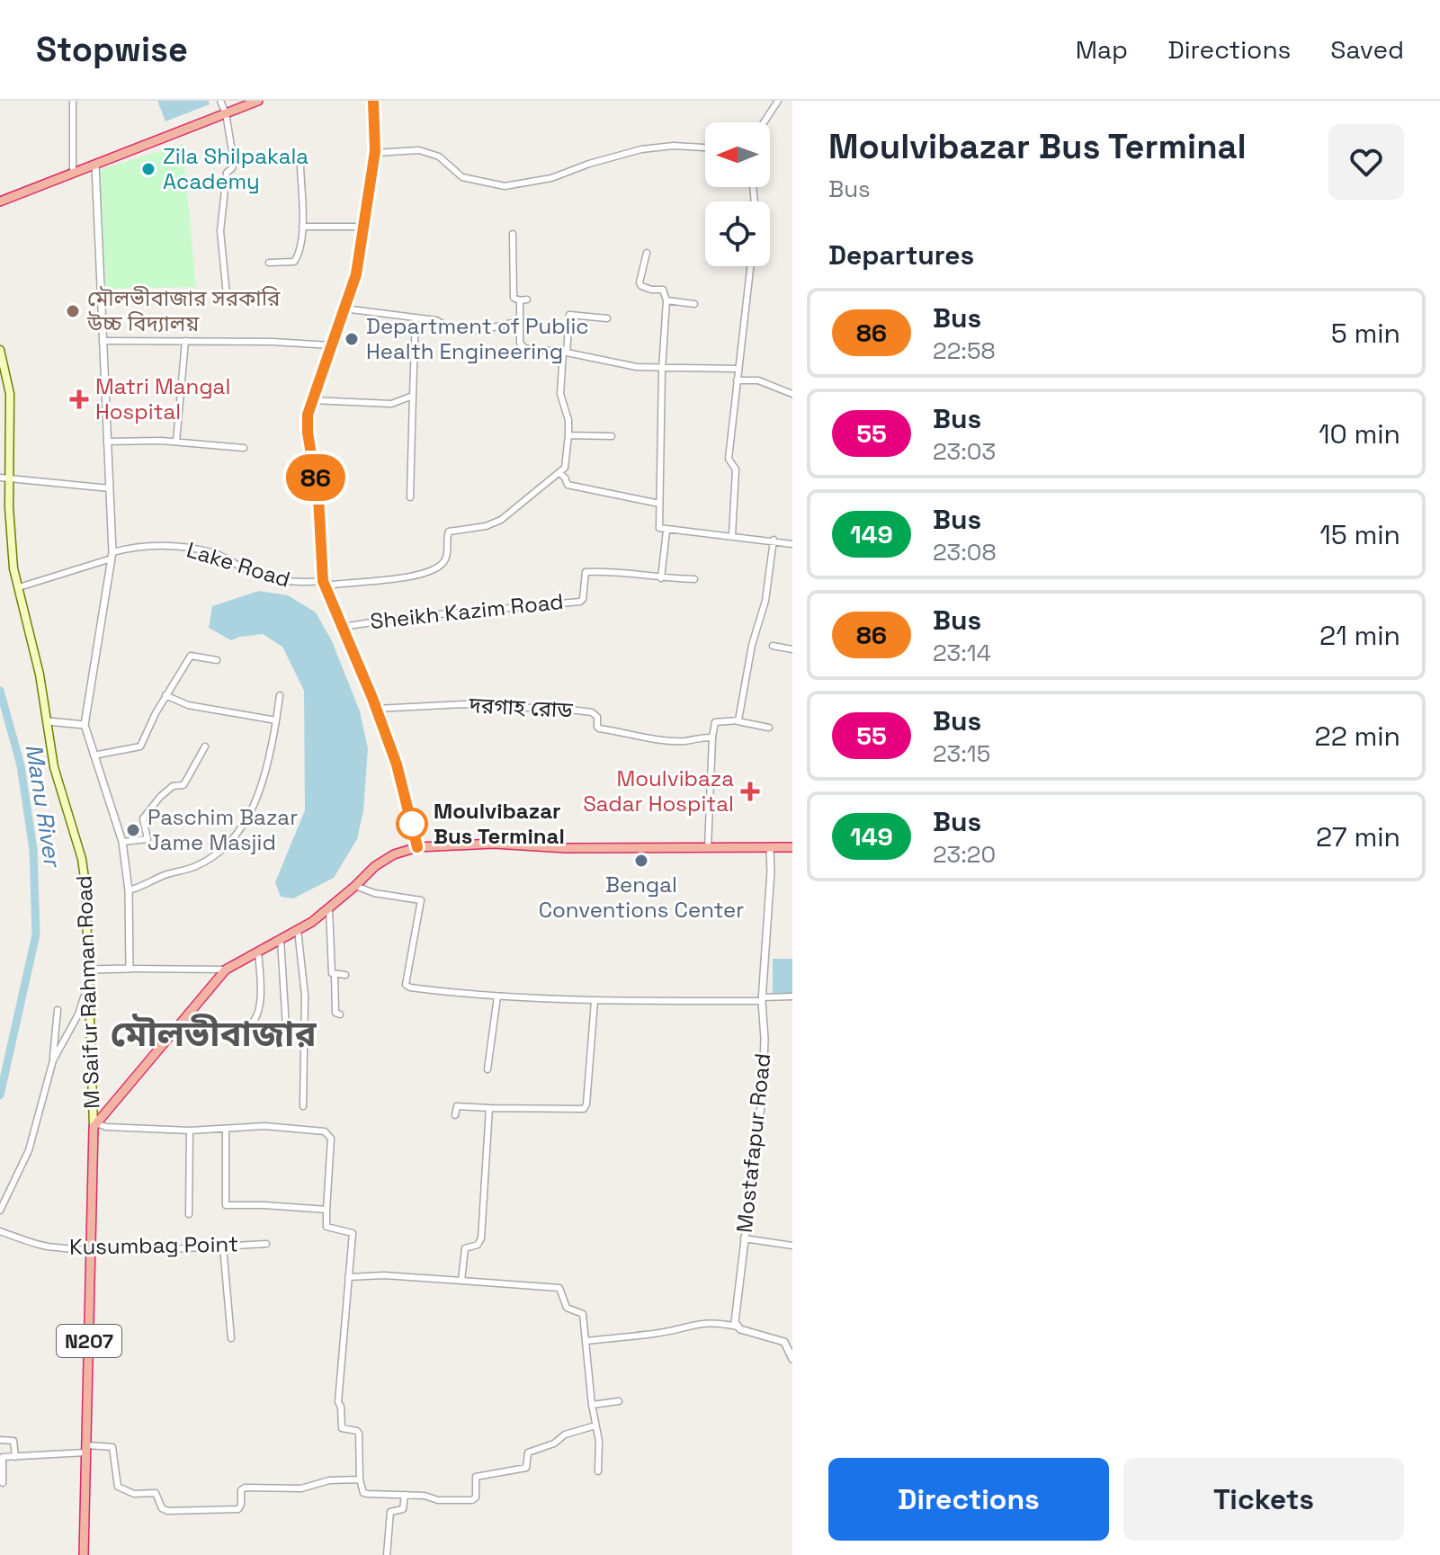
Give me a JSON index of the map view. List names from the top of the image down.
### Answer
{
  "streets": {
    "highway": ["N207"],
    "main road": ["M Saifur Rahman Road"],
    "street": [
      "Lake Road",
      "Sheikh Kazim Road",
      "দরগাহ রোড",
      "Mostafapur Road",
      "Kusumbag Point"
    ]
  },
  "crossings": [
    ["Lake Road", "M Saifur Rahman Road"],
    ["M Saifur Rahman Road", "N207"],
    ["Kusumbag Point", "N207"]
  ],
  "districts": ["মৌলভীবাজার"],
  "water": ["Manu River"],
  "places": {
    "other": [
      "Zila Shilpakala Academy",
      "মৌলভীবাজার সরকারি উচ্চ বিদ্যালয়",
      "Department of Public Health Engineering",
      "Moulvibazar Bus Terminal",
      "Paschim Bazar Jame Masjid",
      "Bengal Conventions Center"
    ],
    "health": ["Matri Mangal Hospital", "Moulvibaza Sadar Hospital"]
  },
  "lines": ["bus line 86"],
  "north": "left",
  "page": {
    "header": "Stopwise",
    "nav": ["Map", "Directions", "Saved"],
    "on_map": "86",
    "heading": [
      ["Moulvibazar Bus Terminal", "Bus"],
      "Departures"
    ],
    "list": [
      {
        "mark": "86",
        "name": "Bus",
        "note": "22:58",
        "value": "5 min"
      },
      {
        "mark": "55",
        "name": "Bus",
        "note": "23:03",
        "value": "10 min"
      },
      {
        "mark": "149",
        "name": "Bus",
        "note": "23:08",
        "value": "15 min"
      },
      {
        "mark": "86",
        "name": "Bus",
        "note": "23:14",
        "value": "21 min"
      },
      {
        "mark": "55",
        "name": "Bus",
        "note": "23:15",
        "value": "22 min"
      },
      {
        "mark": "149",
        "name": "Bus",
        "note": "23:20",
        "value": "27 min"
      }
    ],
    "buttons": ["Directions", "Tickets"]
  }
}
